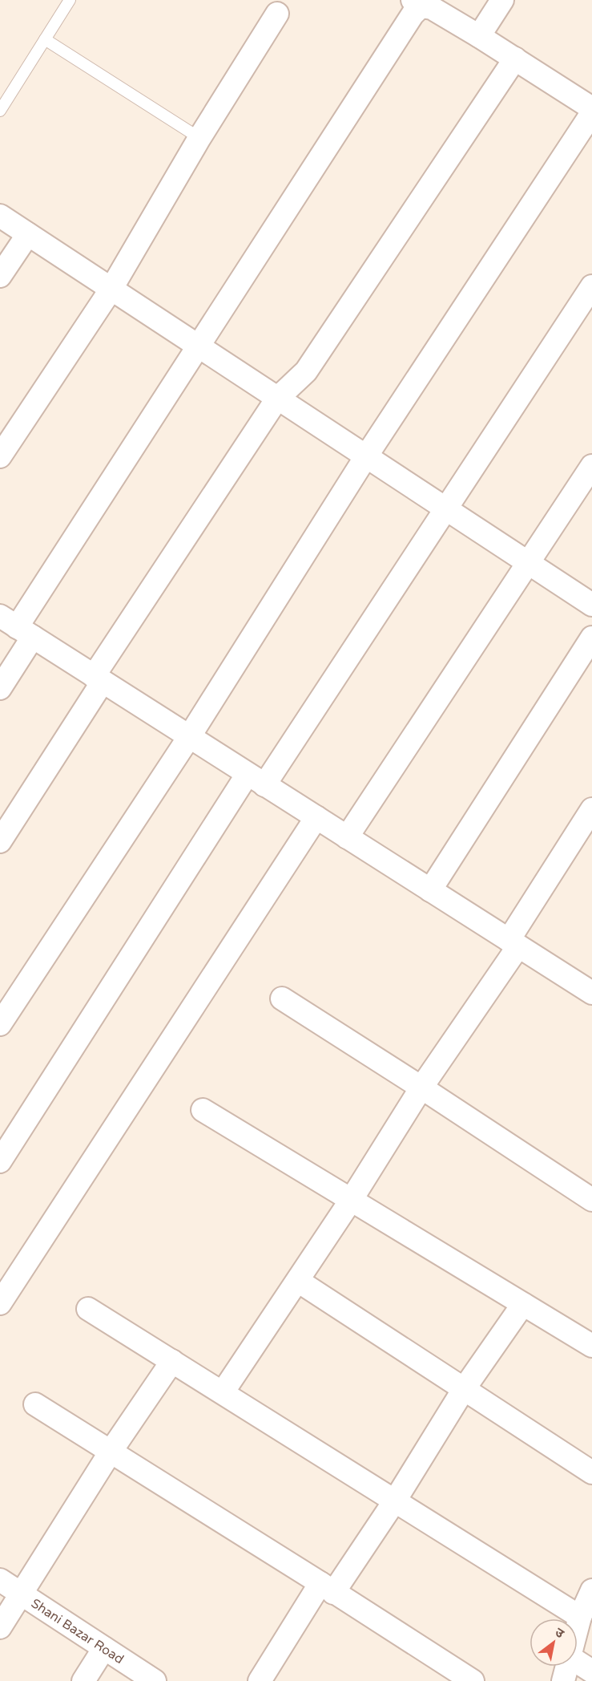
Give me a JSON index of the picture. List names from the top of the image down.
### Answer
{
  "streets": {
    "street": ["Shani Bazar Road"]
  },
  "north": "top right"
}
